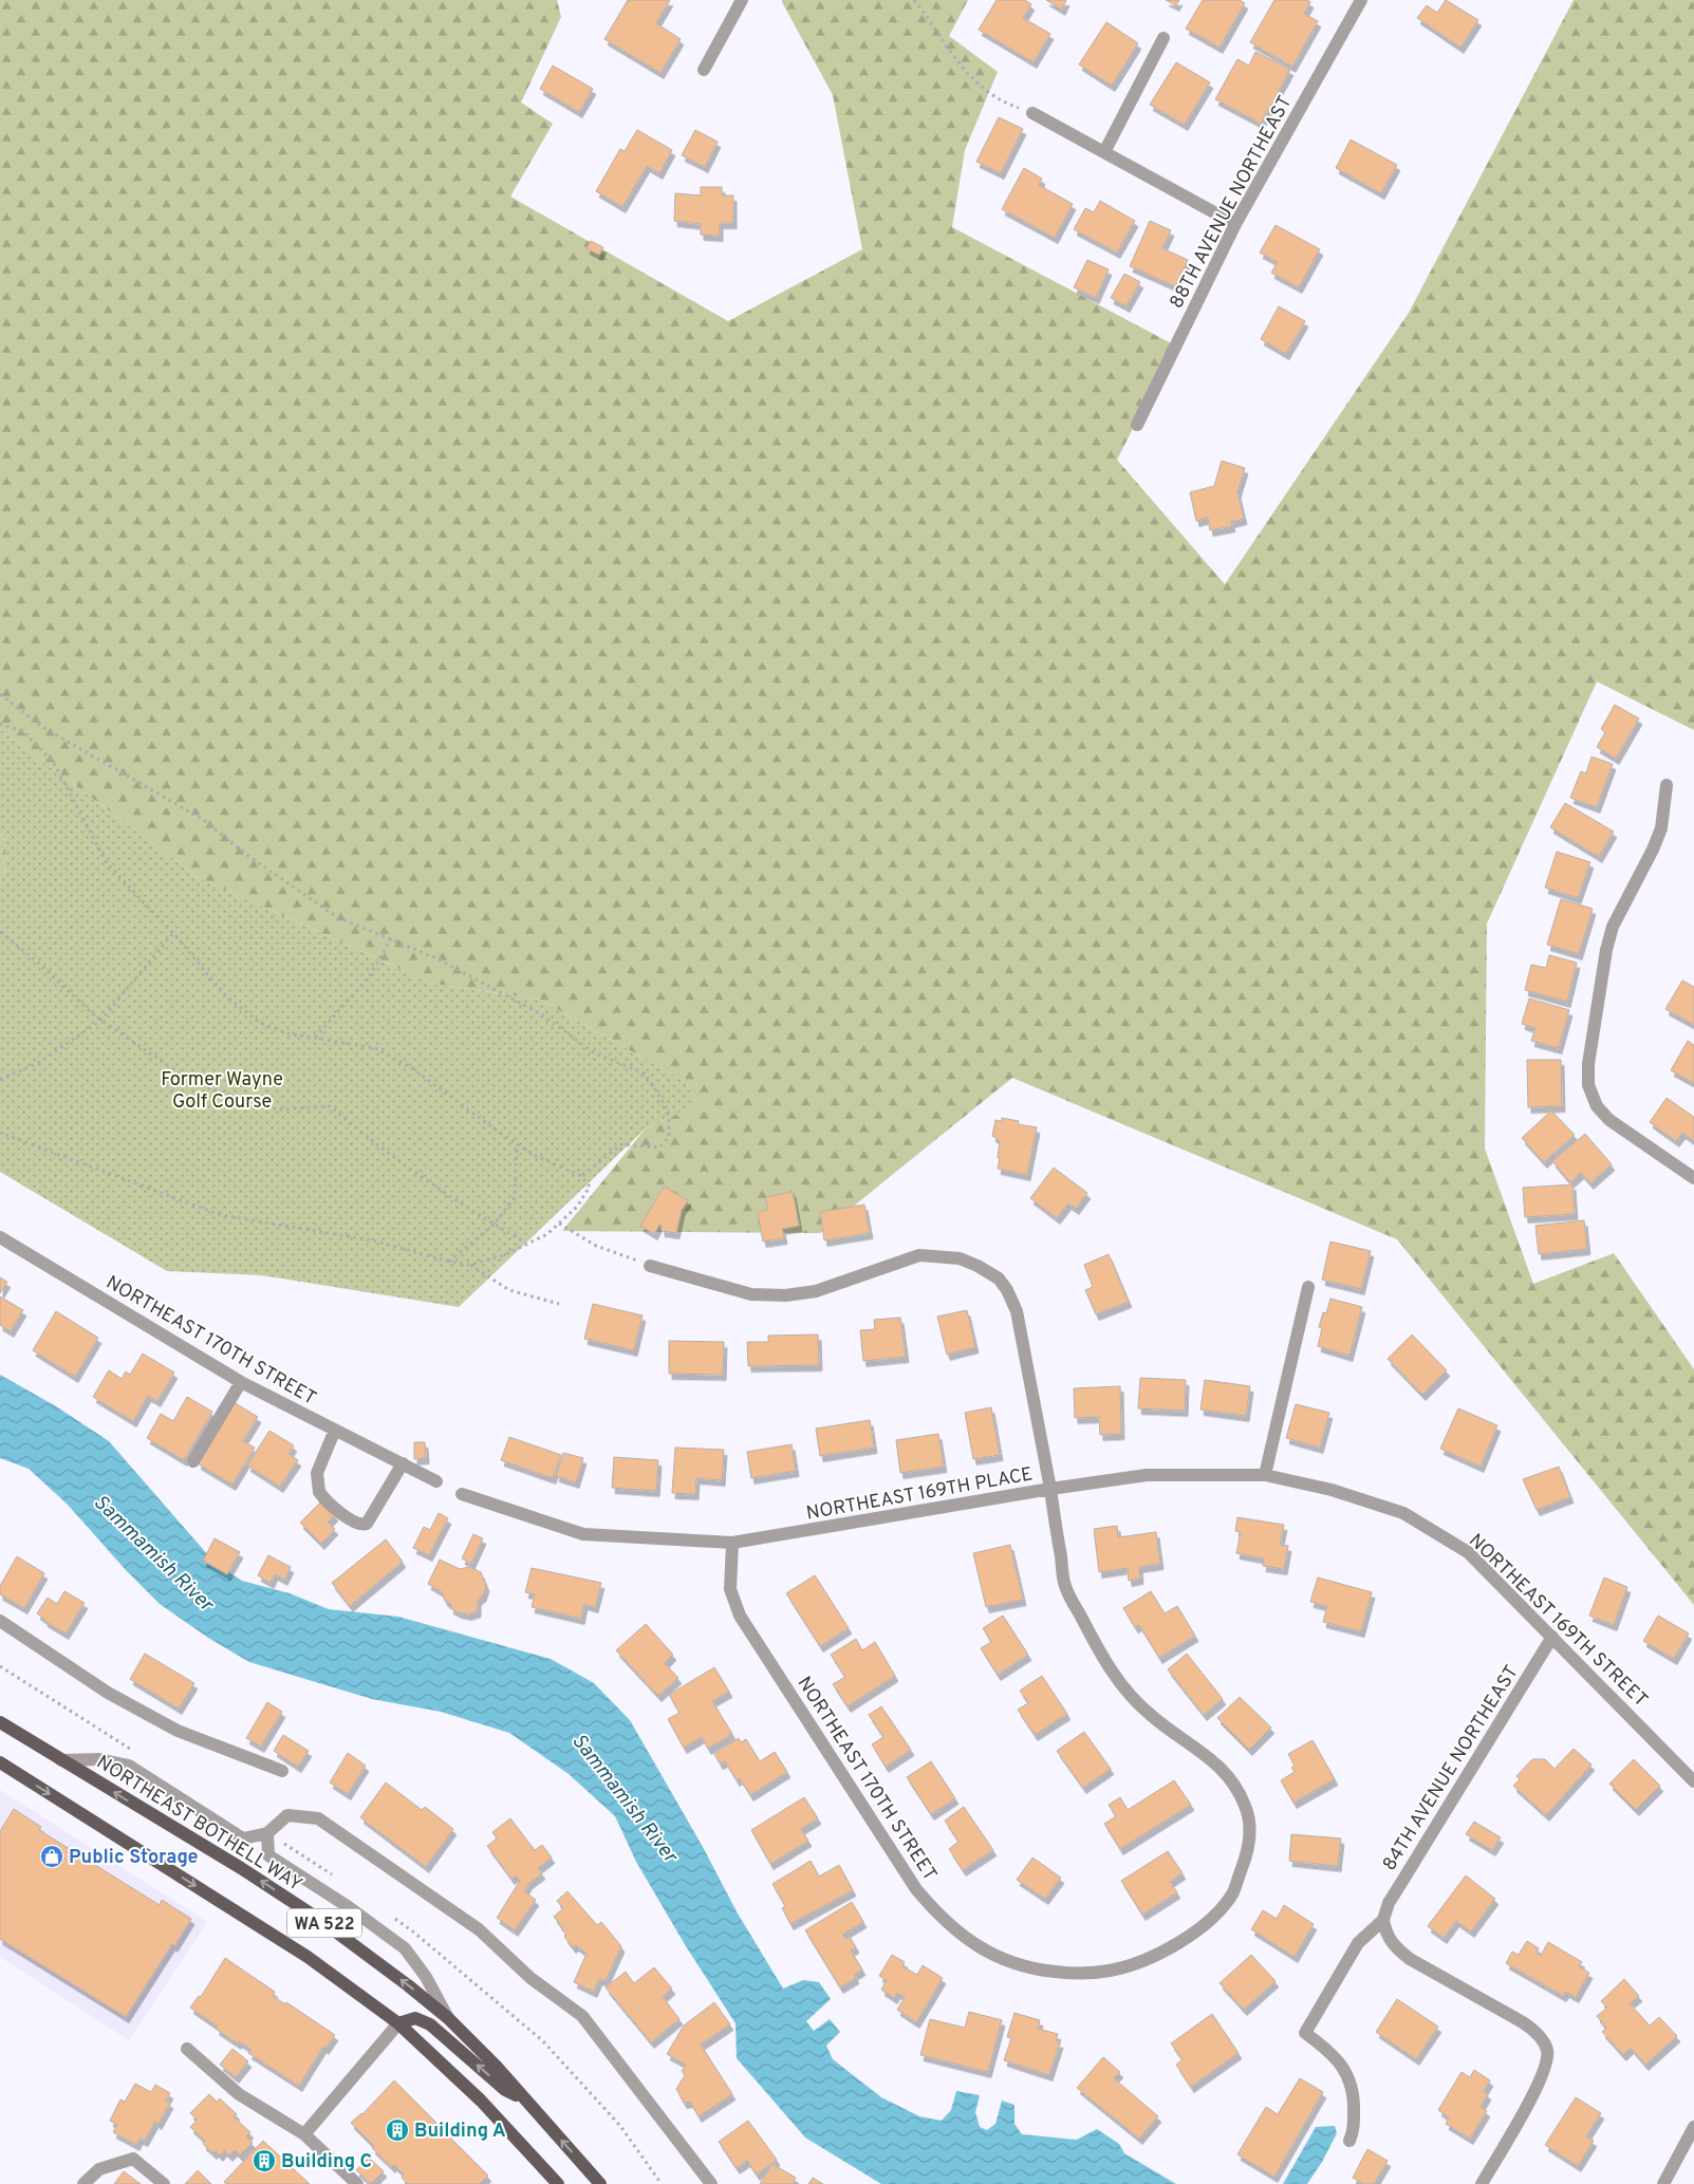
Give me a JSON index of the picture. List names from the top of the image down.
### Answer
{
  "streets": {
    "main road": ["NORTHEAST BOTHELL WAY", "WA 522"],
    "street": [
      "88TH AVENUE NORTHEAST",
      "NORTHEAST 170TH STREET",
      "NORTHEAST 169TH PLACE",
      "NORTHEAST 169TH STREET",
      "84TH AVENUE NORTHEAST"
    ]
  },
  "crossings": [
    ["NORTHEAST 170TH STREET", "NORTHEAST 169TH PLACE"],
    ["NORTHEAST 169TH PLACE", "NORTHEAST 169TH STREET"],
    ["NORTHEAST 169TH STREET", "84TH AVENUE NORTHEAST"]
  ],
  "water": ["Sammamish River"],
  "parks": ["Former Wayne Golf Course"],
  "places": {
    "shop": ["Public Storage"],
    "building": ["Building A", "Building C"]
  }
}
